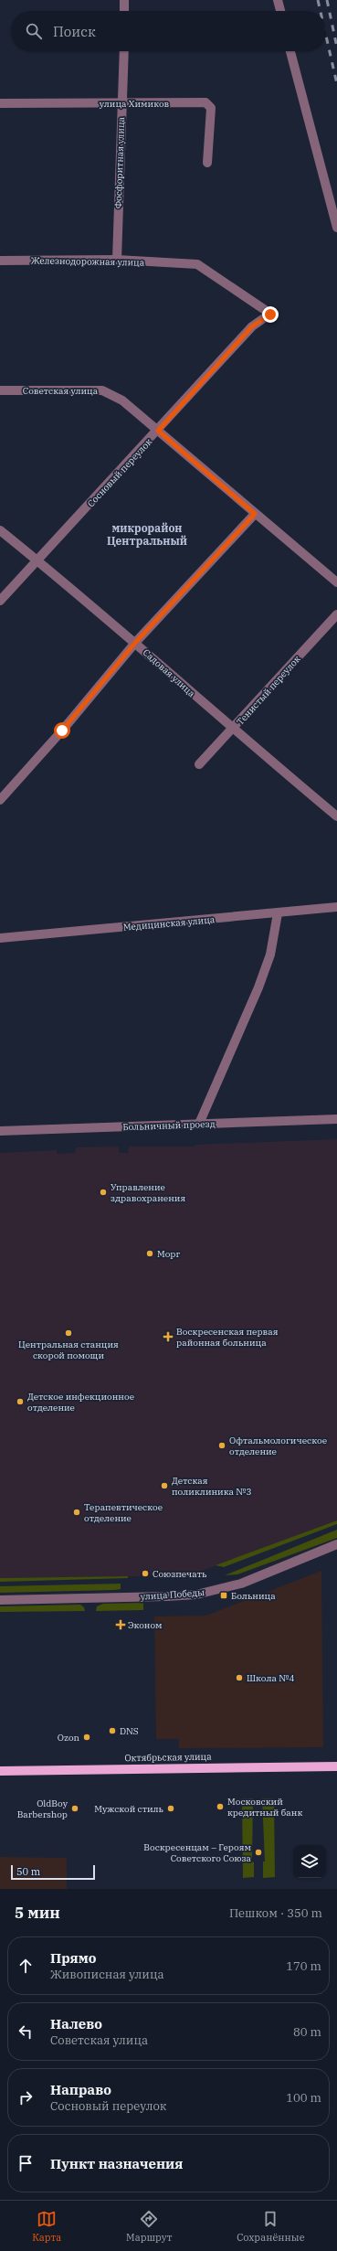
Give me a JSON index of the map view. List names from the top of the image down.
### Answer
{
  "streets": {
    "main road": ["Октябрьская улица"],
    "street": [
      "улица Химиков",
      "Фосфоритная улица",
      "Железнодорожная улица",
      "Советская улица",
      "Сосновый переулок",
      "Садовая улица",
      "Тенистый переулок",
      "Медицинская улица",
      "Больничный проезд",
      "улица Победы"
    ]
  },
  "crossings": [
    ["улица Химиков", "Фосфоритная улица"],
    ["Фосфоритная улица", "Железнодорожная улица"],
    ["Железнодорожная улица", "Сосновый переулок"],
    ["Советская улица", "Сосновый переулок"],
    ["Сосновый переулок", "Садовая улица"],
    ["Садовая улица", "Тенистый переулок"]
  ],
  "districts": ["микрорайон Центральный"],
  "places": {
    "other": [
      "Управление здравохранения",
      "Морг",
      "Центральная станция скорой помощи",
      "Детское инфекционное отделение",
      "Офтальмологическое отделение",
      "Детская поликлиника №3",
      "Терапевтическое отделение",
      "Союзпечать",
      "Школа №4",
      "DNS",
      "Ozon",
      "Московский кредитный банк",
      "OldBoy Barbershop",
      "Мужской стиль",
      "Воскресенцам – Героям Советского Союза"
    ],
    "health": ["Воскресенская первая районная больница", "Эконом"],
    "transit": ["Больница"]
  },
  "scale_bar": "50 m",
  "page": {
    "search": "Поиск",
    "scale": "50 m",
    "heading": ["5 мин", "Пешком · 350 m"],
    "list": [
      ["Прямо", "Живописная улица", "170 m"],
      ["Налево", "Советская улица", "80 m"],
      ["Направо", "Сосновый переулок", "100 m"],
      "Пункт назначения"
    ],
    "nav": ["Карта", "Маршрут", "Сохранённые"]
  }
}
